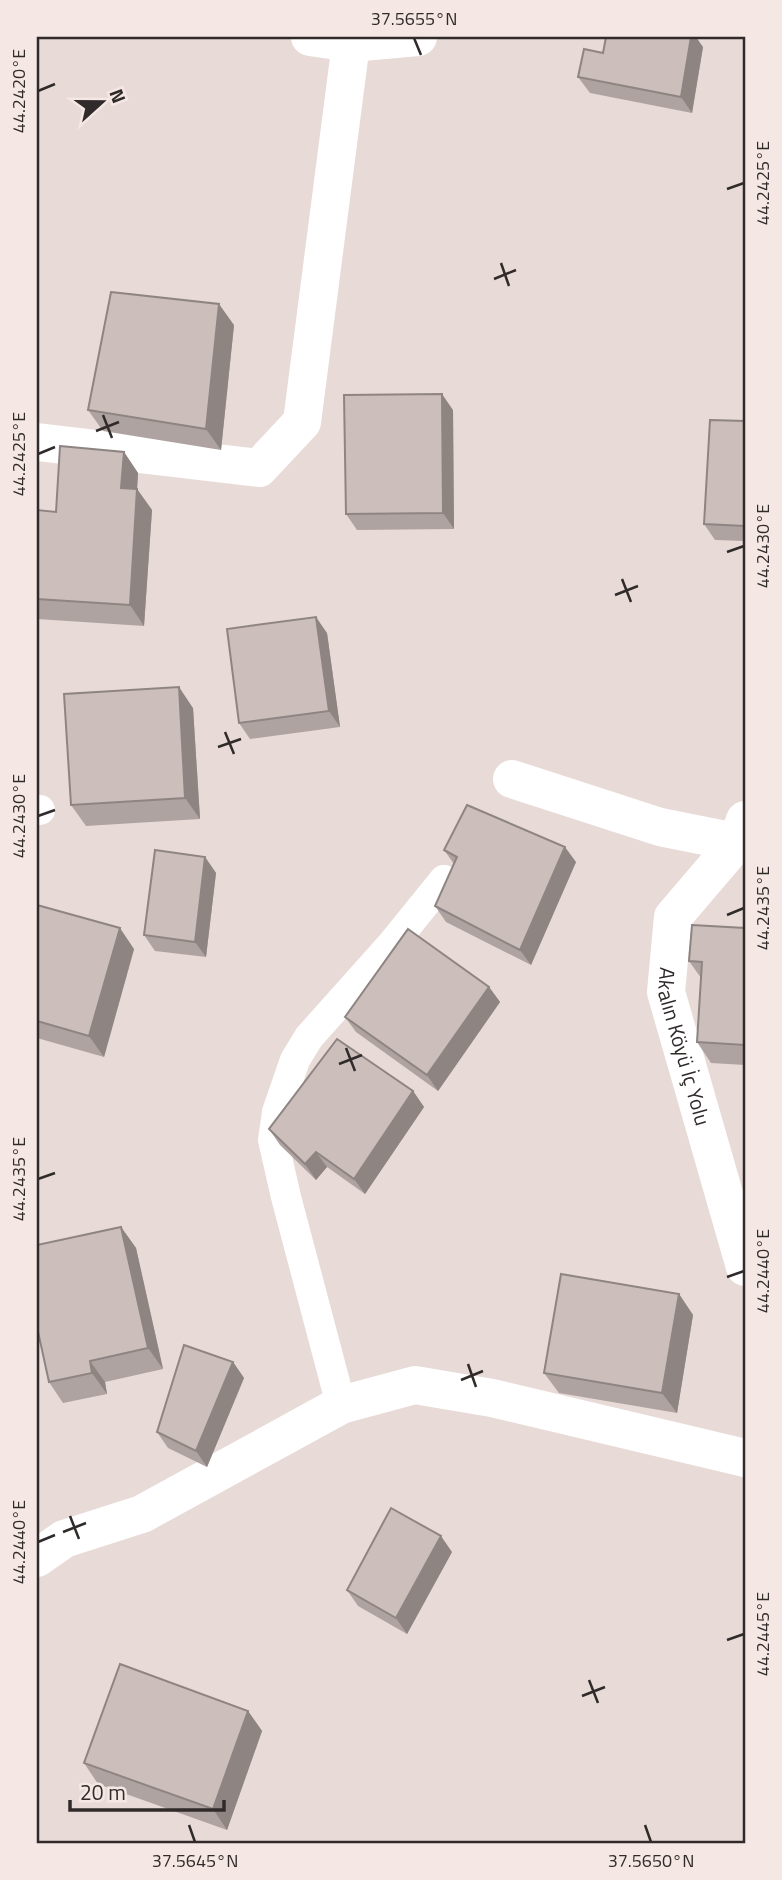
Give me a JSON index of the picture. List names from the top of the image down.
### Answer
{
  "streets": {
    "street": ["Akalın Köyü İç Yolu"]
  },
  "scale_bar": "20 m",
  "north": "right",
  "coordinates": [
    "37.5655°N",
    "44.2420°E",
    "44.2425°E",
    "44.2430°E",
    "44.2435°E",
    "44.2440°E",
    "44.2445°E",
    "37.5645°N",
    "37.5650°N"
  ]
}
